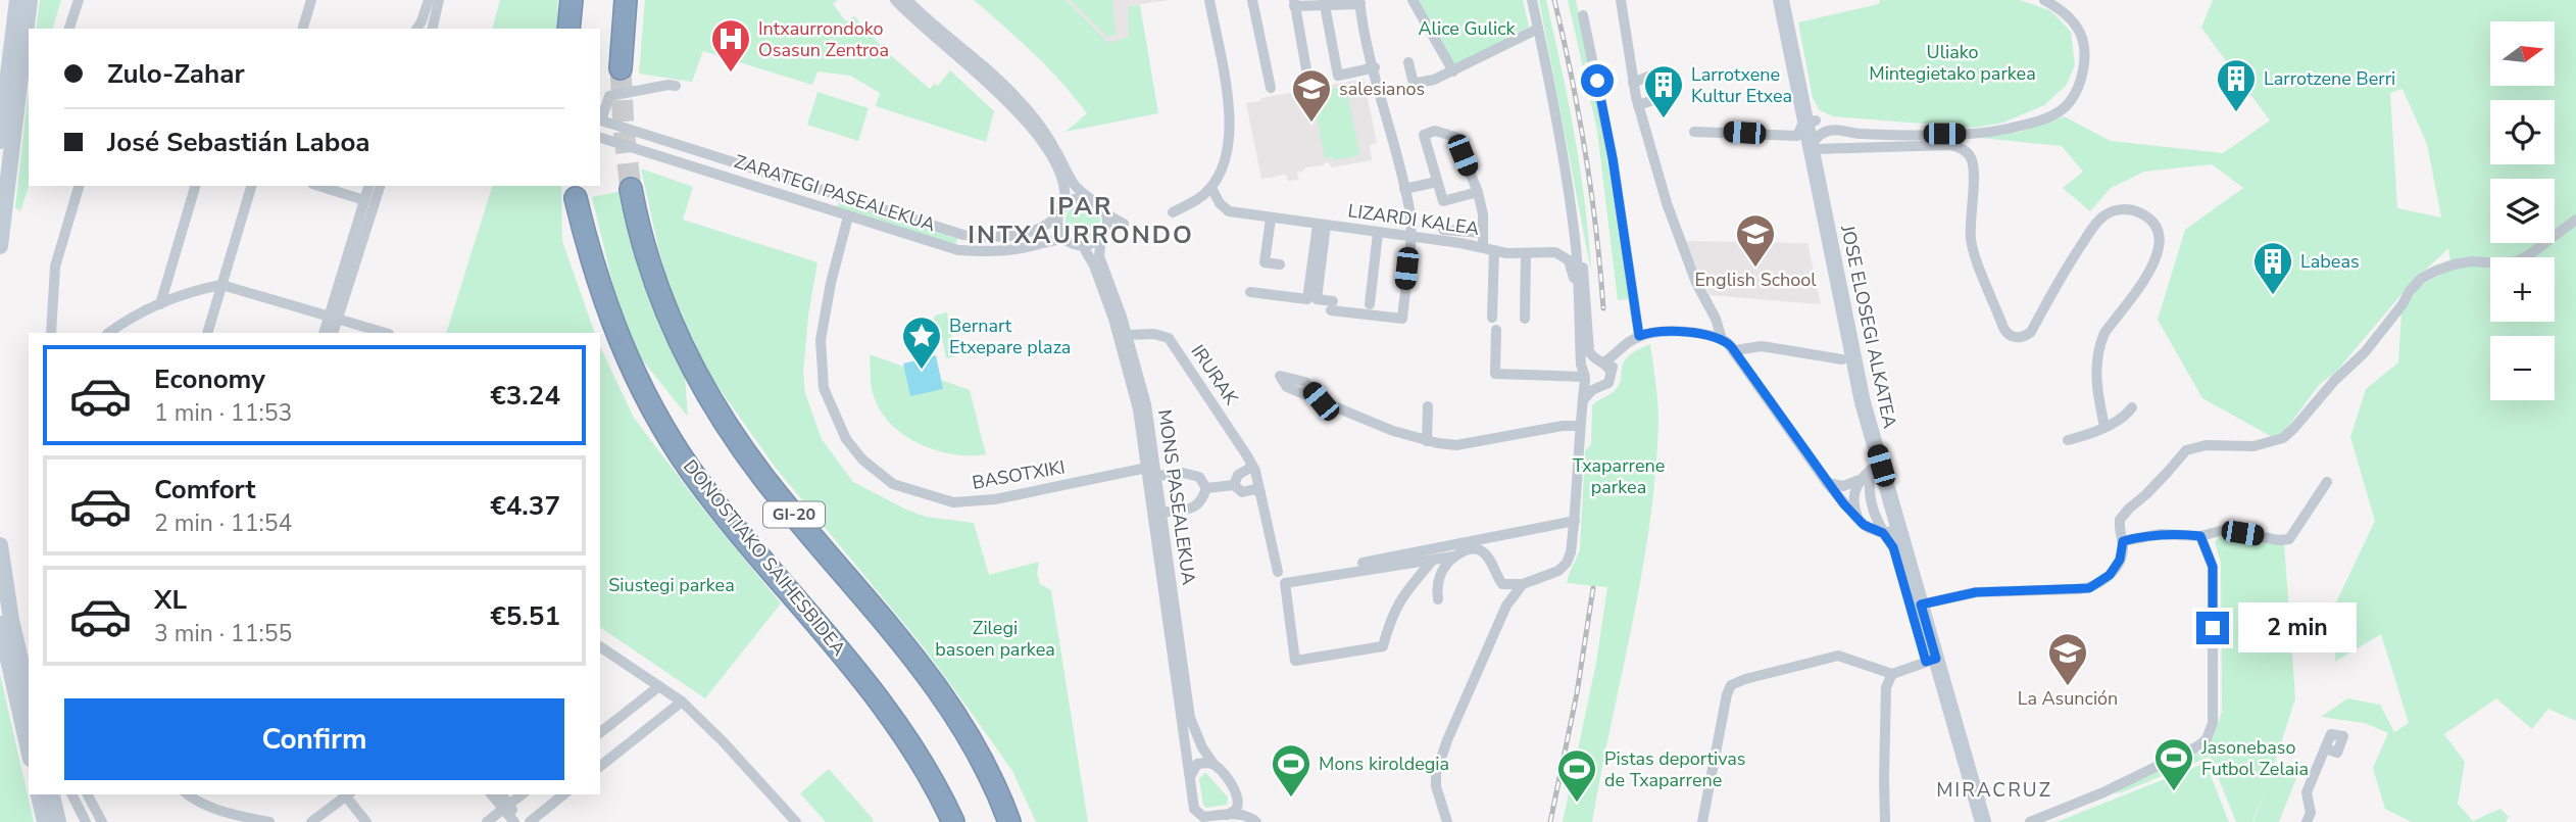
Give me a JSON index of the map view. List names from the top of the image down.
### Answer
{
  "streets": {
    "highway": ["GI-20", "DONOSTIAKO SAIHESBIDEA"],
    "main road": ["JOSE ELOSEGI ALKATEA"],
    "street": [
      "ZARATEGI PASEALEKUA",
      "LIZARDI KALEA",
      "IRURAK",
      "BASOTXIKI",
      "MONS PASEALEKUA"
    ]
  },
  "crossings": [
    ["ZARATEGI PASEALEKUA", "BASOTXIKI"],
    ["ZARATEGI PASEALEKUA", "MONS PASEALEKUA"],
    ["IRURAK", "MONS PASEALEKUA"],
    ["BASOTXIKI", "MONS PASEALEKUA"]
  ],
  "districts": ["IPAR INTXAURRONDO", "MIRACRUZ"],
  "parks": [
    "Alice Gulick",
    "Uliako Mintegietako parkea",
    "Txaparrene parkea",
    "Siustegi parkea",
    "Zilegi basoen parkea"
  ],
  "places": {
    "hospital": ["Intxaurrondoko Osasun Zentroa"],
    "building": ["Larrotzene Berri", "Larrotxene Kultur Etxea", "Labeas"],
    "school or university": ["salesianos", "English School", "La Asunción"],
    "place": ["Bernart Etxepare plaza"],
    "sports": ["Jasonebaso Futbol Zelaia", "Mons kiroldegia", "Pistas deportivas de Txaparrene"]
  },
  "north": "right",
  "page": {
    "map_buttons": ["+", "−"],
    "banner": ["Zulo-Zahar", "José Sebastián Laboa"],
    "list": [
      {
        "name": "Economy",
        "note": "1 min · 11:53",
        "value": "€3.24"
      },
      {
        "name": "Comfort",
        "note": "2 min · 11:54",
        "value": "€4.37"
      },
      {
        "name": "XL",
        "note": "3 min · 11:55",
        "value": "€5.51"
      }
    ],
    "bubble": "2 min",
    "buttons": "Confirm"
  }
}
